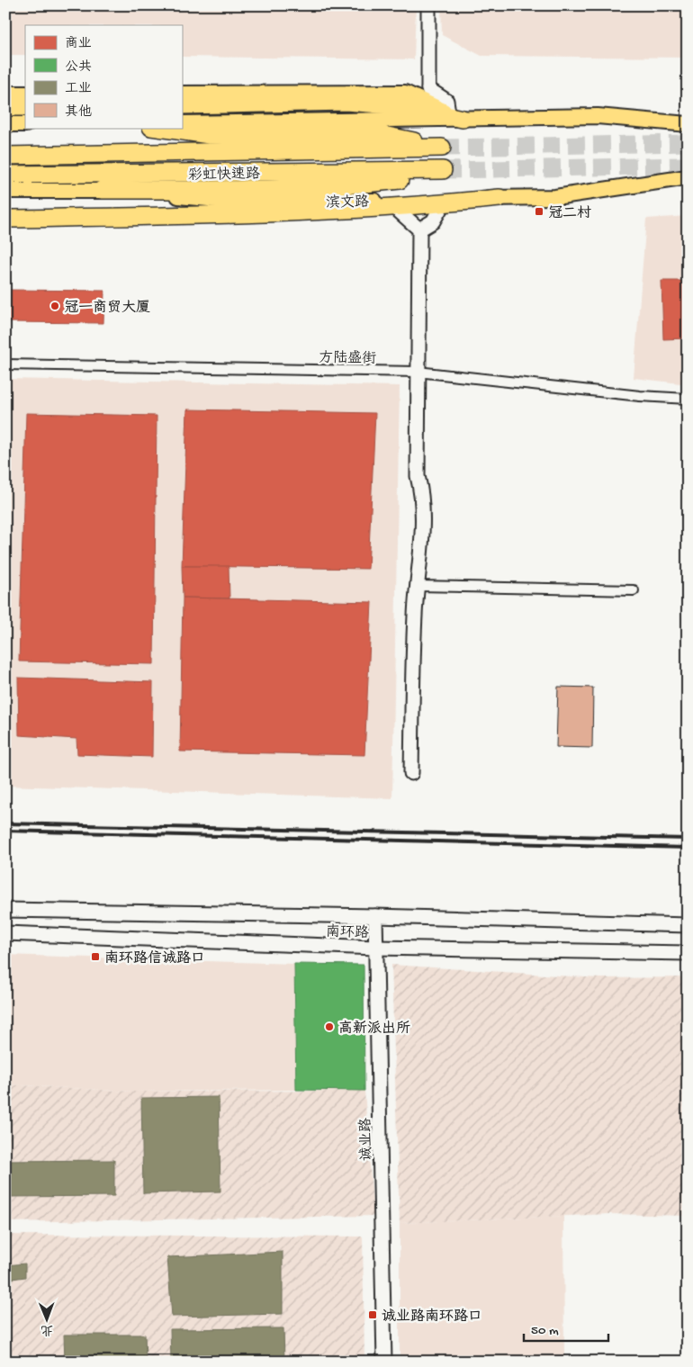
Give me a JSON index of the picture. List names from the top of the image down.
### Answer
{
  "streets": {
    "highway": ["彩虹快速路"],
    "main road": ["滨文路", "南环路", "诚业路"],
    "street": ["方陆盛街"]
  },
  "crossings": [
    ["彩虹快速路", "滨文路"],
    ["南环路", "诚业路"]
  ],
  "places": {
    "transit": ["冠二村", "南环路信诚路口", "诚业路南环路口"],
    "other": ["冠一商贸大厦", "高新派出所"]
  },
  "legend": [
    "商业",
    "公共",
    "工业",
    "其他"
  ],
  "scale_bar": "50 m",
  "north": "bottom"
}
